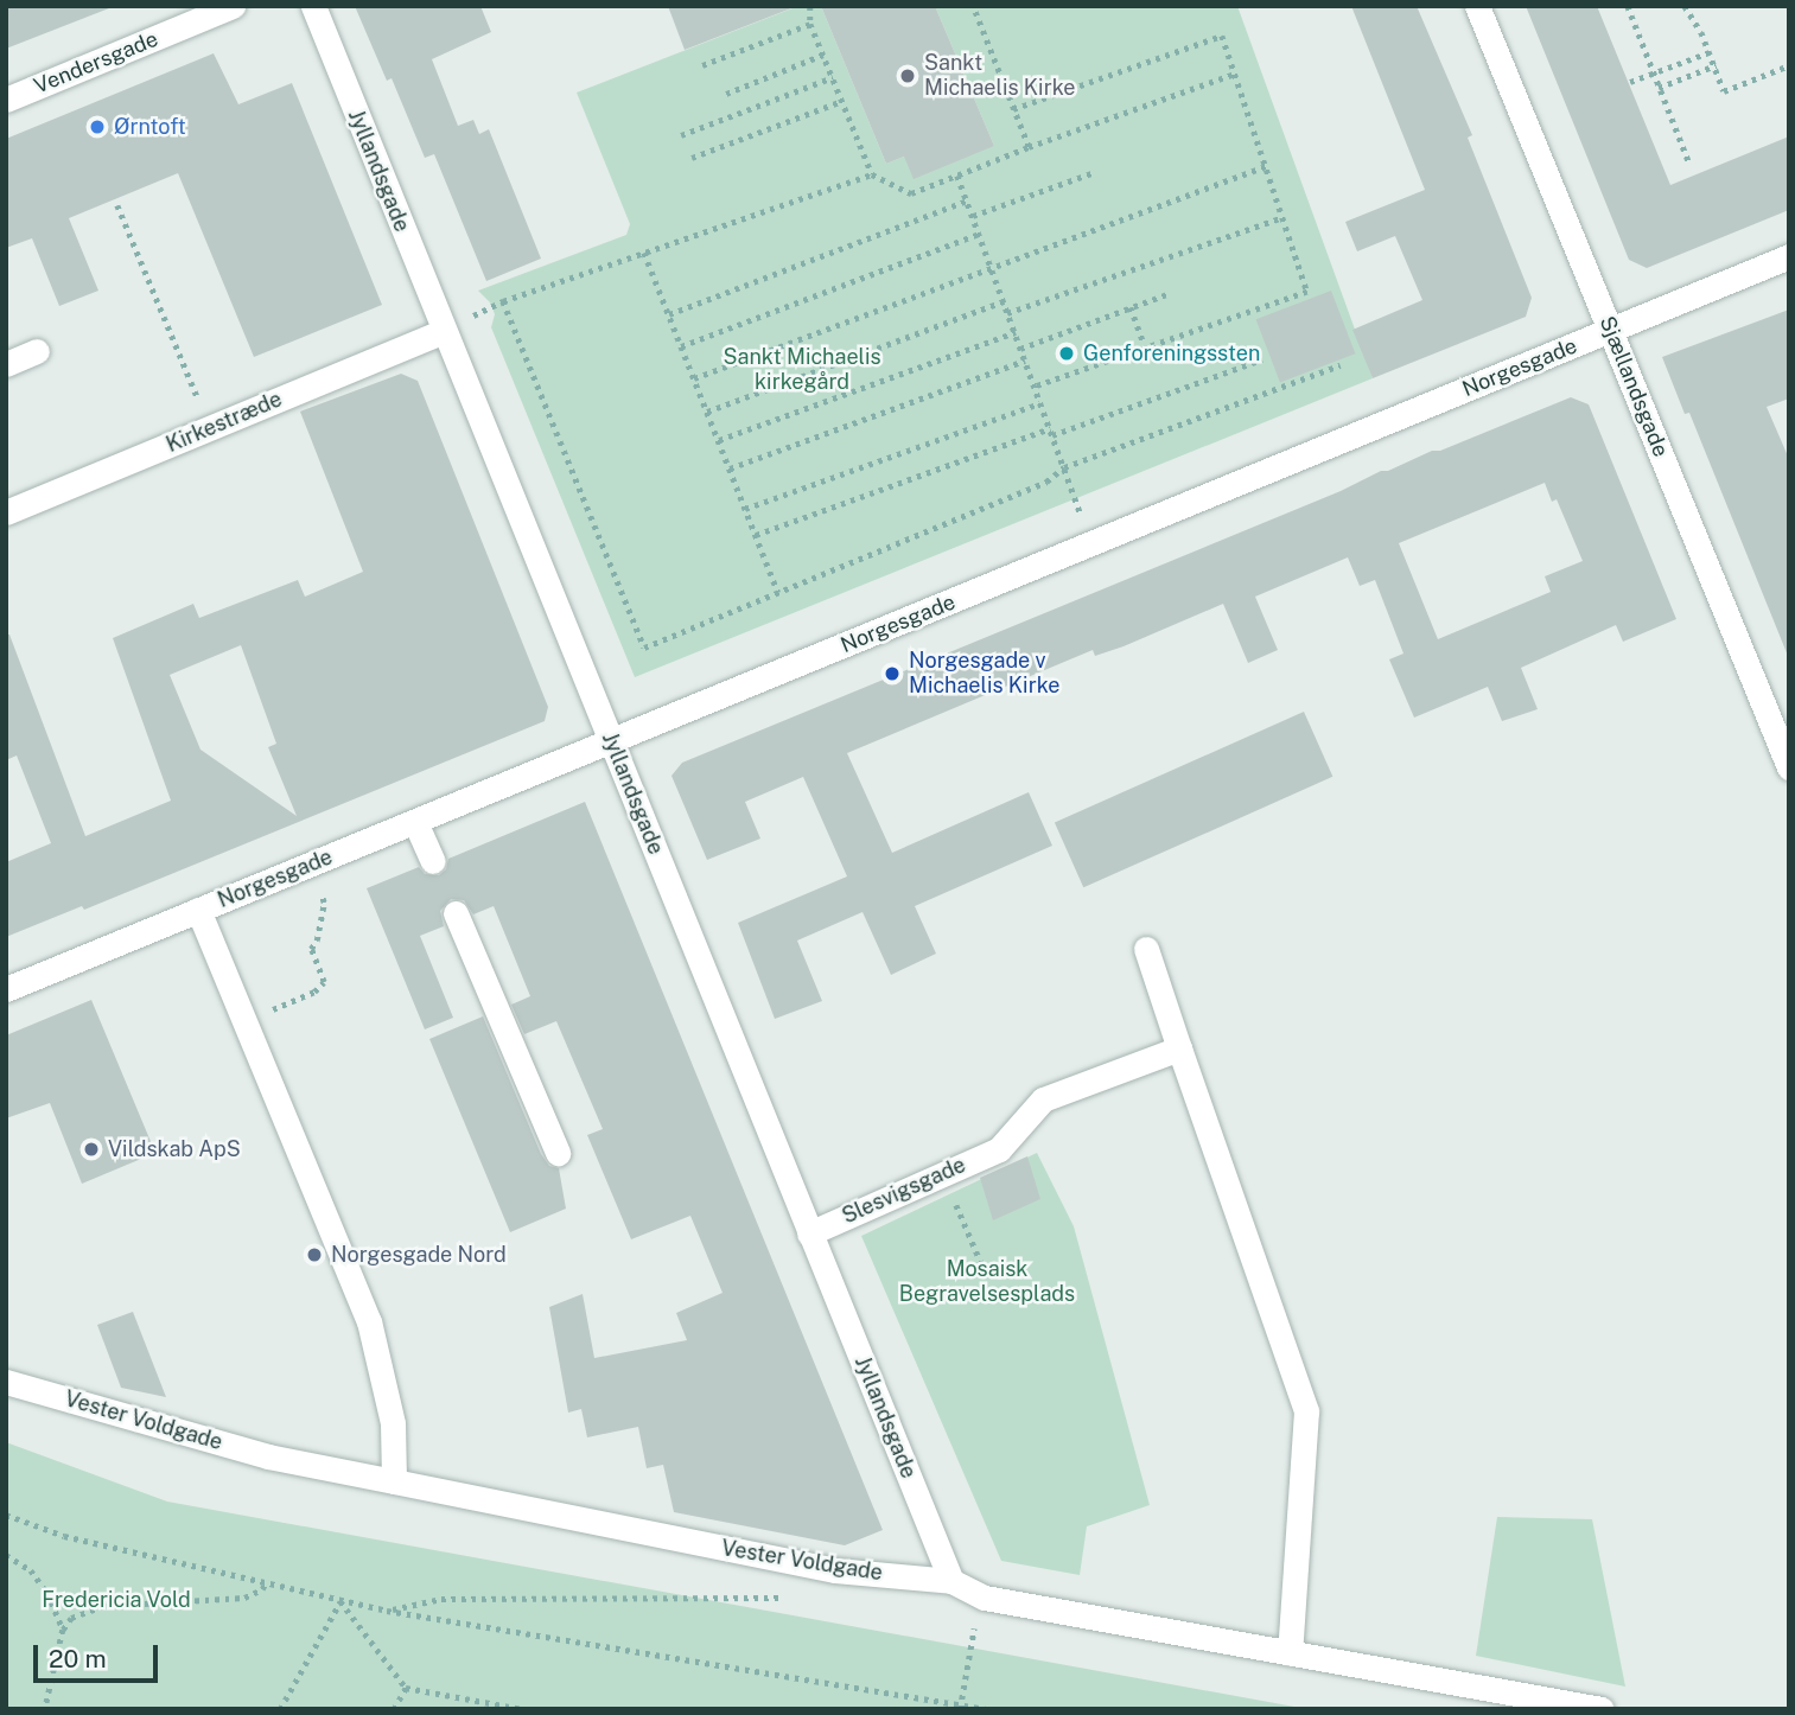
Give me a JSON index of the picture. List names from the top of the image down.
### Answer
{
  "streets": {
    "street": [
      "Vendersgade",
      "Jyllandsgade",
      "Norgesgade",
      "Sjællandsgade",
      "Kirkestræde",
      "Slesvigsgade",
      "Vester Voldgade"
    ]
  },
  "crossings": [
    ["Jyllandsgade", "Norgesgade"],
    ["Jyllandsgade", "Kirkestræde"],
    ["Jyllandsgade", "Slesvigsgade"],
    ["Jyllandsgade", "Vester Voldgade"],
    ["Norgesgade", "Sjællandsgade"]
  ],
  "parks": ["Sankt Michaelis kirkegård", "Mosaisk Begravelsesplads", "Fredericia Vold"],
  "places": [
    "Sankt Michaelis Kirke",
    "Ørntoft",
    "Genforeningssten",
    "Norgesgade v Michaelis Kirke",
    "Vildskab ApS",
    "Norgesgade Nord"
  ],
  "scale_bar": "20 m"
}
